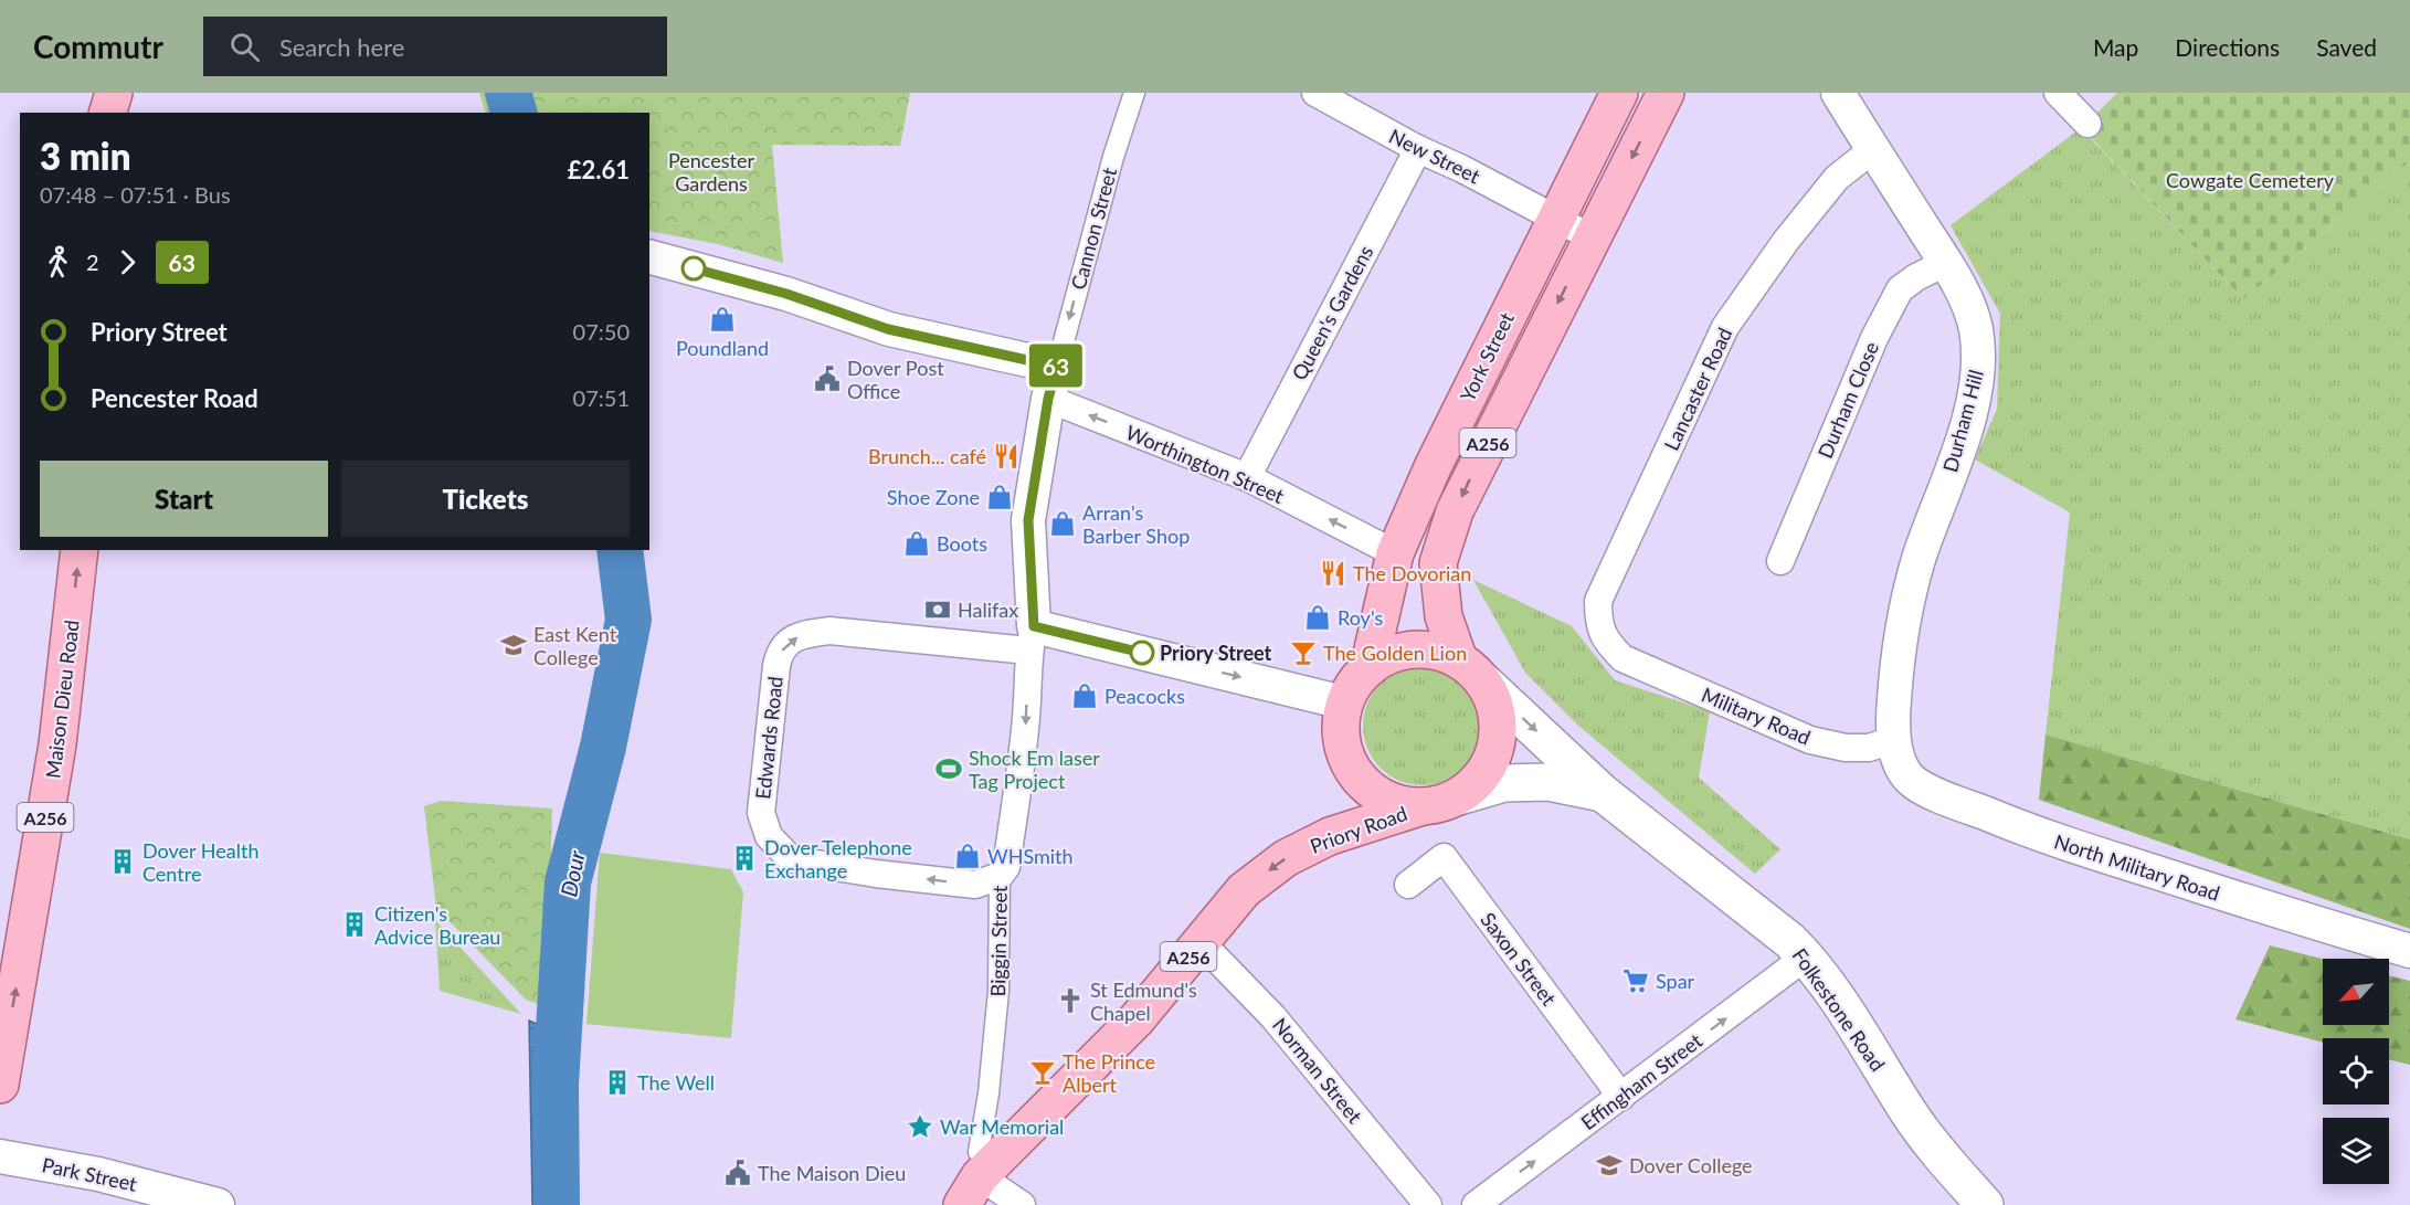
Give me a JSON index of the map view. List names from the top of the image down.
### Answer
{
  "streets": {
    "main road": [
      "York Street",
      "A256",
      "Maison Dieu Road",
      "Priory Road",
      "Folkestone Road"
    ],
    "street": [
      "New Street",
      "Cannon Street",
      "Queen's Gardens",
      "Lancaster Road",
      "Durham Close",
      "Durham Hill",
      "Worthington Street",
      "Military Road",
      "Edwards Road",
      "North Military Road",
      "Biggin Street",
      "Saxon Street",
      "Norman Street",
      "Effingham Street",
      "Park Street"
    ]
  },
  "crossings": [
    ["New Street", "Queen's Gardens"],
    ["New Street", "York Street"],
    ["Cannon Street", "Biggin Street"],
    ["Queen's Gardens", "Worthington Street"],
    ["York Street", "Worthington Street"],
    ["York Street", "Priory Road"],
    ["York Street", "Folkestone Road"],
    ["Lancaster Road", "Durham Hill"],
    ["Lancaster Road", "Military Road"],
    ["Durham Close", "Durham Hill"],
    ["Durham Hill", "Military Road"],
    ["Durham Hill", "North Military Road"],
    ["Worthington Street", "Biggin Street"],
    ["Military Road", "North Military Road"],
    ["Edwards Road", "Biggin Street"],
    ["Priory Road", "Biggin Street"],
    ["Priory Road", "Folkestone Road"],
    ["Priory Road", "Norman Street"],
    ["Saxon Street", "Effingham Street"],
    ["Folkestone Road", "Effingham Street"]
  ],
  "one_way": [
    "Cannon Street",
    "Maison Dieu Road",
    "Priory Road",
    "Effingham Street"
  ],
  "water": ["Dour"],
  "parks": ["Pencester Gardens", "Cowgate Cemetery"],
  "places": {
    "shop": [
      "Poundland",
      "Shoe Zone",
      "Arran's Barber Shop",
      "Boots",
      "Roy's",
      "Peacocks",
      "WHSmith"
    ],
    "public building": ["Dover Post Office", "The Maison Dieu"],
    "restaurant": ["Brunch... café", "The Dovorian"],
    "bank": ["Halifax"],
    "school or university": ["East Kent College", "Dover College"],
    "other": ["Priory Street"],
    "bar": ["The Golden Lion", "The Prince Albert"],
    "sports": ["Shock Em laser Tag Project"],
    "building": [
      "Dover Telephone Exchange",
      "Dover Health Centre",
      "Citizen's Advice Bureau",
      "The Well"
    ],
    "supermarket": ["Spar"],
    "church": ["St Edmund's Chapel"],
    "place": ["War Memorial"]
  },
  "lines": ["bus line 63"],
  "north": "bottom left",
  "page": {
    "header": "Commutr",
    "search": "Search here",
    "nav": ["Map", "Directions", "Saved"],
    "on_map": "63",
    "heading": ["3 min", "07:48 – 07:51 · Bus", "£2.61"],
    "legs": ["2", "63"],
    "list": [
      {
        "name": "Priory Street",
        "value": "07:50"
      },
      {
        "name": "Pencester Road",
        "value": "07:51"
      }
    ],
    "buttons": ["Start", "Tickets"]
  }
}
